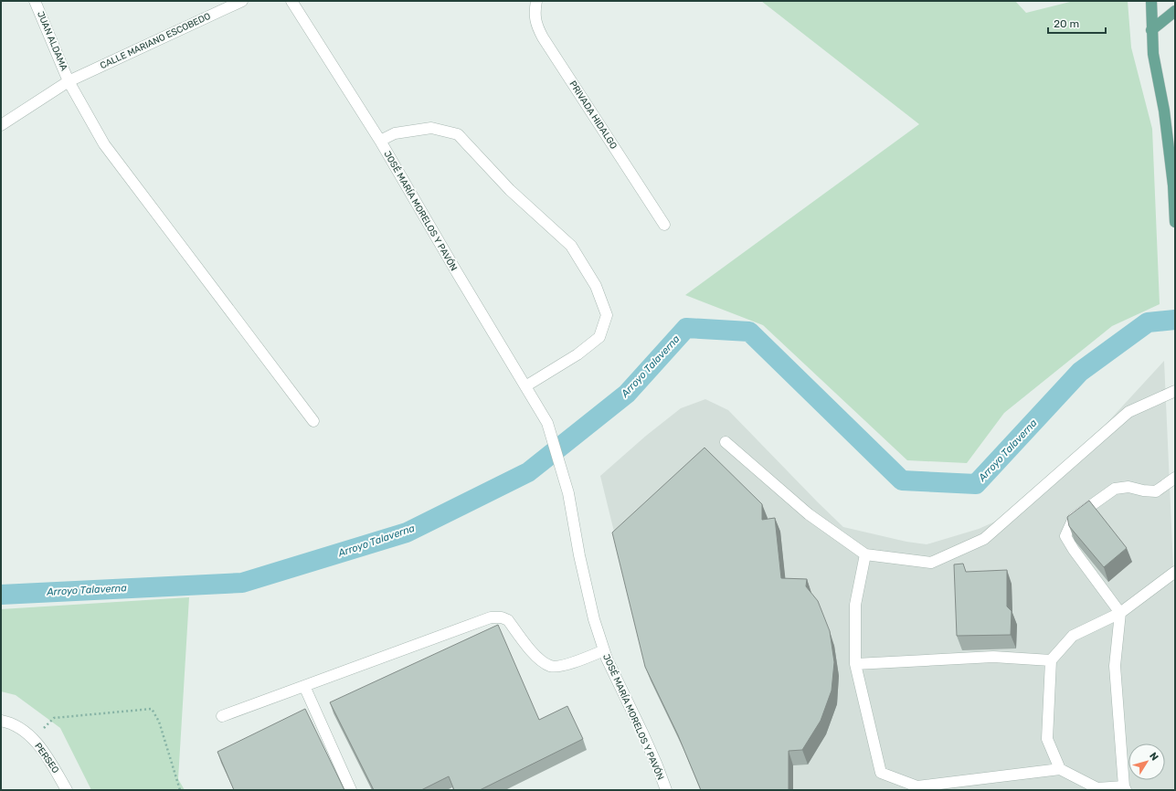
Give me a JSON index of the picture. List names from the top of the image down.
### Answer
{
  "streets": {
    "street": [
      "JUAN ALDAMA",
      "CALLE MARIANO ESCOBEDO",
      "PRIVADA HIDALGO",
      "JOSÉ MARÍA MORELOS Y PAVÓN",
      "PERSEO"
    ]
  },
  "crossings": [
    ["JUAN ALDAMA", "CALLE MARIANO ESCOBEDO"]
  ],
  "water": ["Arroyo Talaverna"],
  "scale_bar": "20 m",
  "north": "top right"
}
